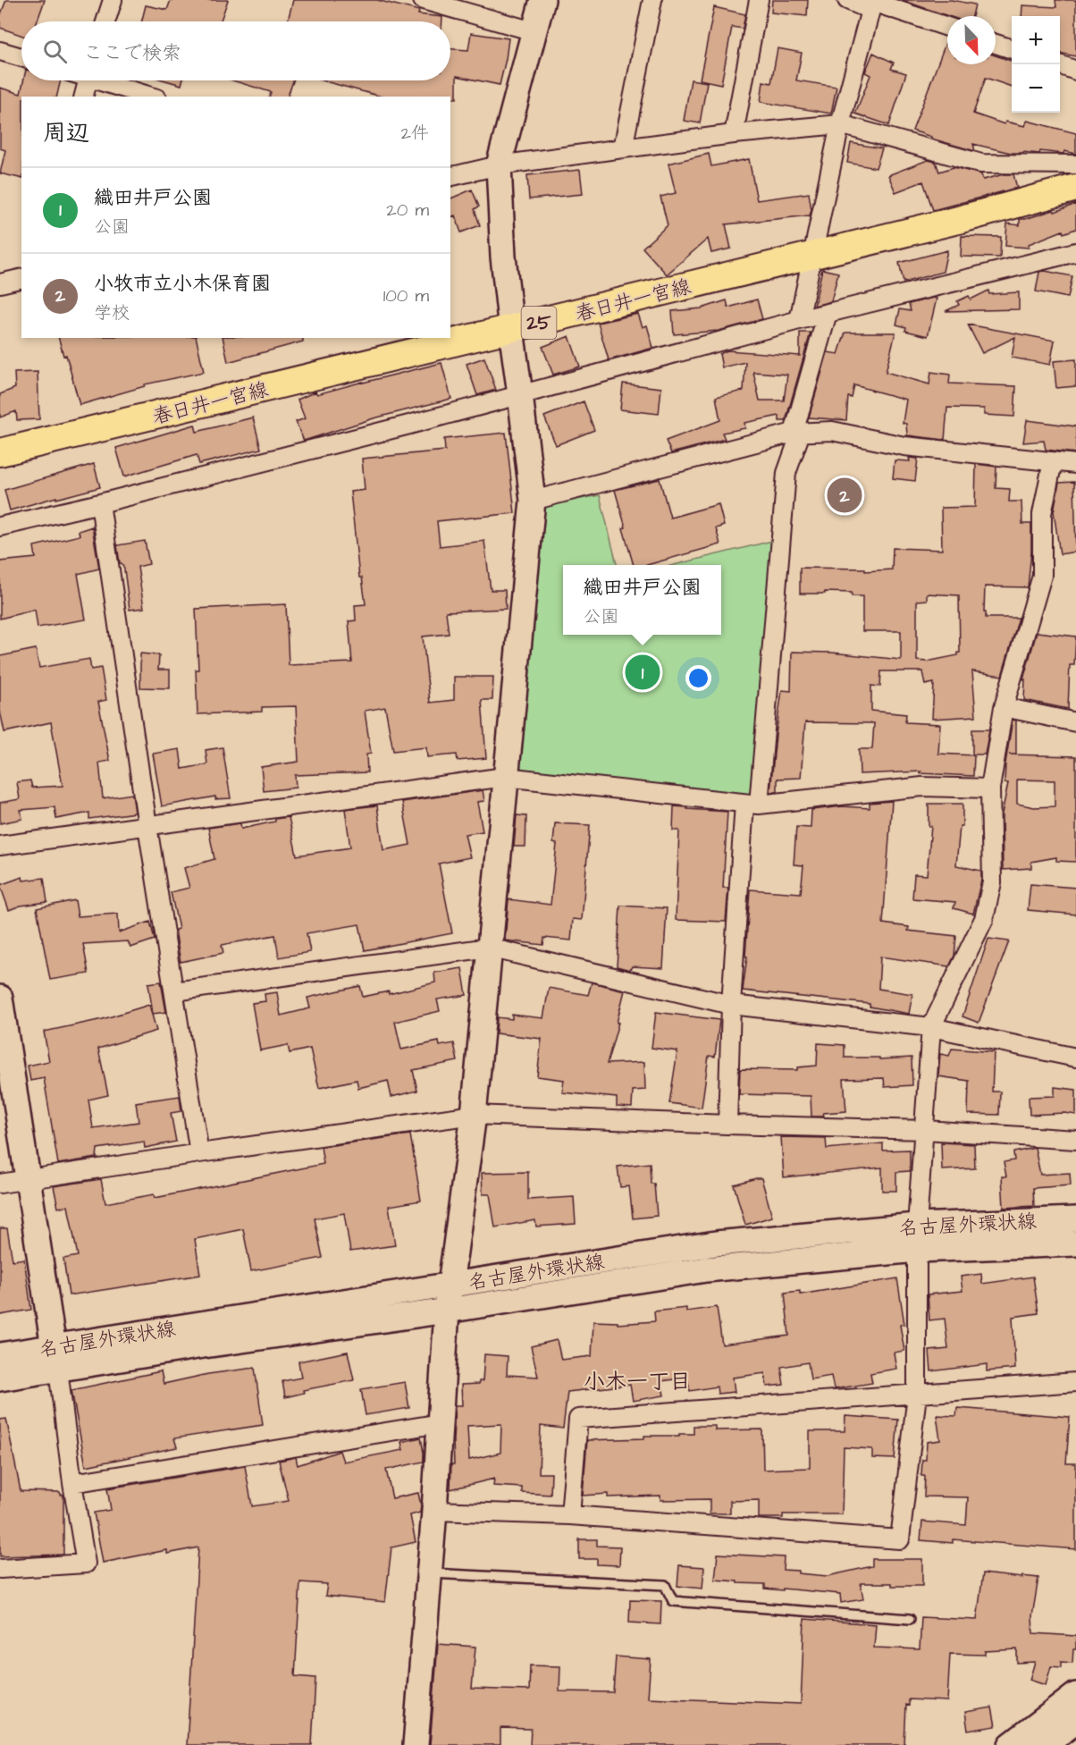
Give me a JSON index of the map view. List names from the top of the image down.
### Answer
{
  "streets": {
    "main road": ["春日井一宮線", "25"],
    "street": ["名古屋外環状線"]
  },
  "districts": ["小木一丁目"],
  "north": "bottom right",
  "page": {
    "map_buttons": ["+", "−"],
    "search": "ここで検索",
    "heading": ["周辺", "2件"],
    "list": [
      {
        "mark": "1",
        "name": "織田井戸公園",
        "note": "公園",
        "value": "20 m"
      },
      {
        "mark": "2",
        "name": "小牧市立小木保育園",
        "note": "学校",
        "value": "100 m"
      }
    ],
    "pins": ["2", "1"],
    "popup": ["織田井戸公園", "公園"]
  }
}
